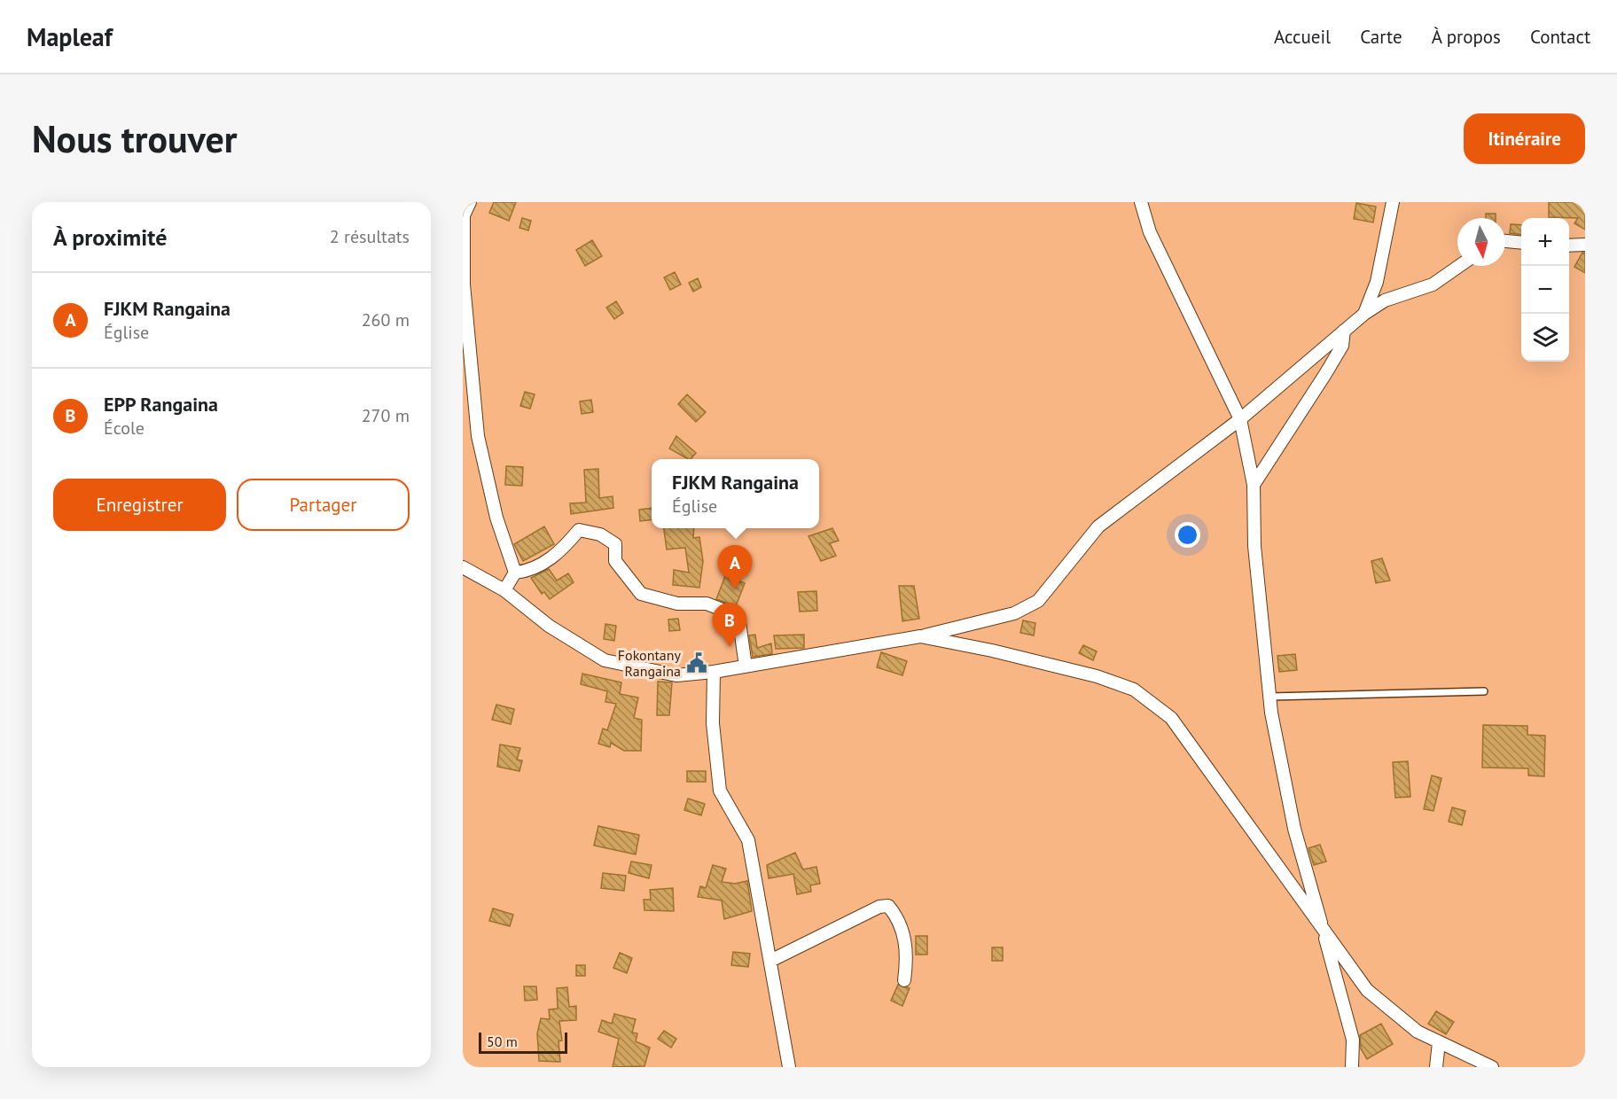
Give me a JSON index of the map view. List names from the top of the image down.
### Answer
{
  "places": {
    "public building": ["Fokontany Rangaina"]
  },
  "scale_bar": "50 m",
  "north": "bottom",
  "page": {
    "header": "Mapleaf",
    "nav": [
      "Accueil",
      "Carte",
      "À propos",
      "Contact"
    ],
    "buttons": [
      "Itinéraire",
      ["Enregistrer", "Partager"]
    ],
    "title": "Nous trouver",
    "heading": ["À proximité", "2 résultats"],
    "map_buttons": ["+", "−"],
    "list": [
      {
        "mark": "A",
        "name": "FJKM Rangaina",
        "note": "Église",
        "value": "260 m"
      },
      {
        "mark": "B",
        "name": "EPP Rangaina",
        "note": "École",
        "value": "270 m"
      }
    ],
    "popup": ["FJKM Rangaina", "Église"],
    "pins": ["A", "B"],
    "scale": "50 m"
  }
}
